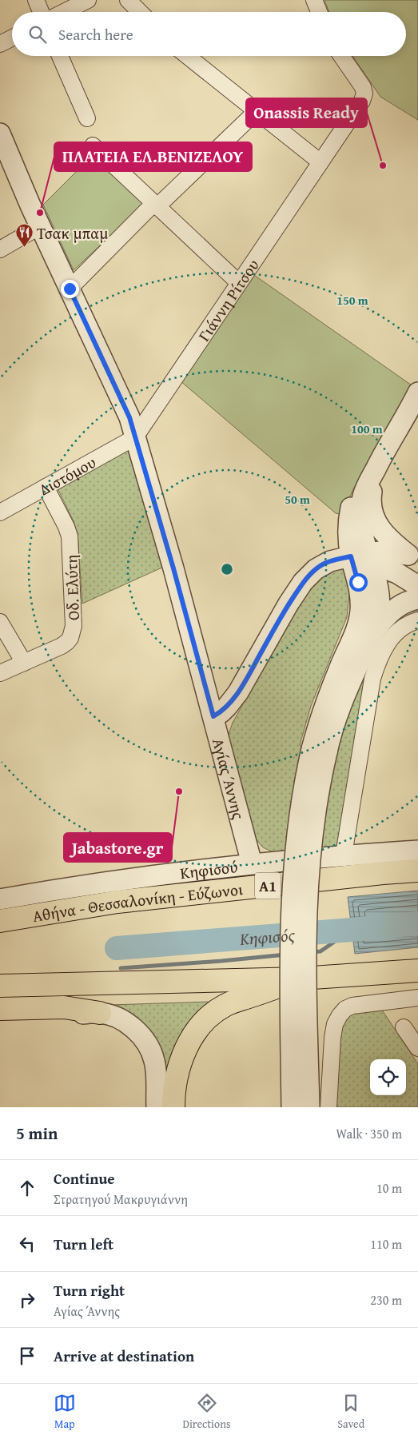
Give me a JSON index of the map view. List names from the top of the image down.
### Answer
{
  "streets": {
    "highway": ["Α1", "Αθήνα - Θεσσαλονίκη - Εύζωνοι"],
    "street": [
      "Γιάννη Ρίτσου",
      "Διστόμου",
      "Οδ. Ελύτη",
      "Αγίας Άννης",
      "Κηφισού"
    ]
  },
  "crossings": [
    ["Γιάννη Ρίτσου", "Διστόμου"],
    ["Γιάννη Ρίτσου", "Αγίας Άννης"],
    ["Διστόμου", "Οδ. Ελύτη"],
    ["Διστόμου", "Αγίας Άννης"],
    ["Αγίας Άννης", "Κηφισού"]
  ],
  "water": ["Κηφισός"],
  "places": {
    "other": ["Onassis Ready", "ΠΛΑΤΕΙΑ ΕΛ.ΒΕΝΙΖΕΛΟΥ", "Jabastore.gr"],
    "restaurant": ["Τσακ μπαμ"]
  },
  "page": {
    "search": "Search here",
    "heading": ["5 min", "Walk · 350 m"],
    "list": [
      ["Continue", "Στρατηγού Μακρυγιάννη", "10 m"],
      ["Turn left", "110 m"],
      ["Turn right", "Αγίας Άννης", "230 m"],
      "Arrive at destination"
    ],
    "nav": ["Map", "Directions", "Saved"]
  },
  "rings": ["150 m", "100 m", "50 m"]
}
